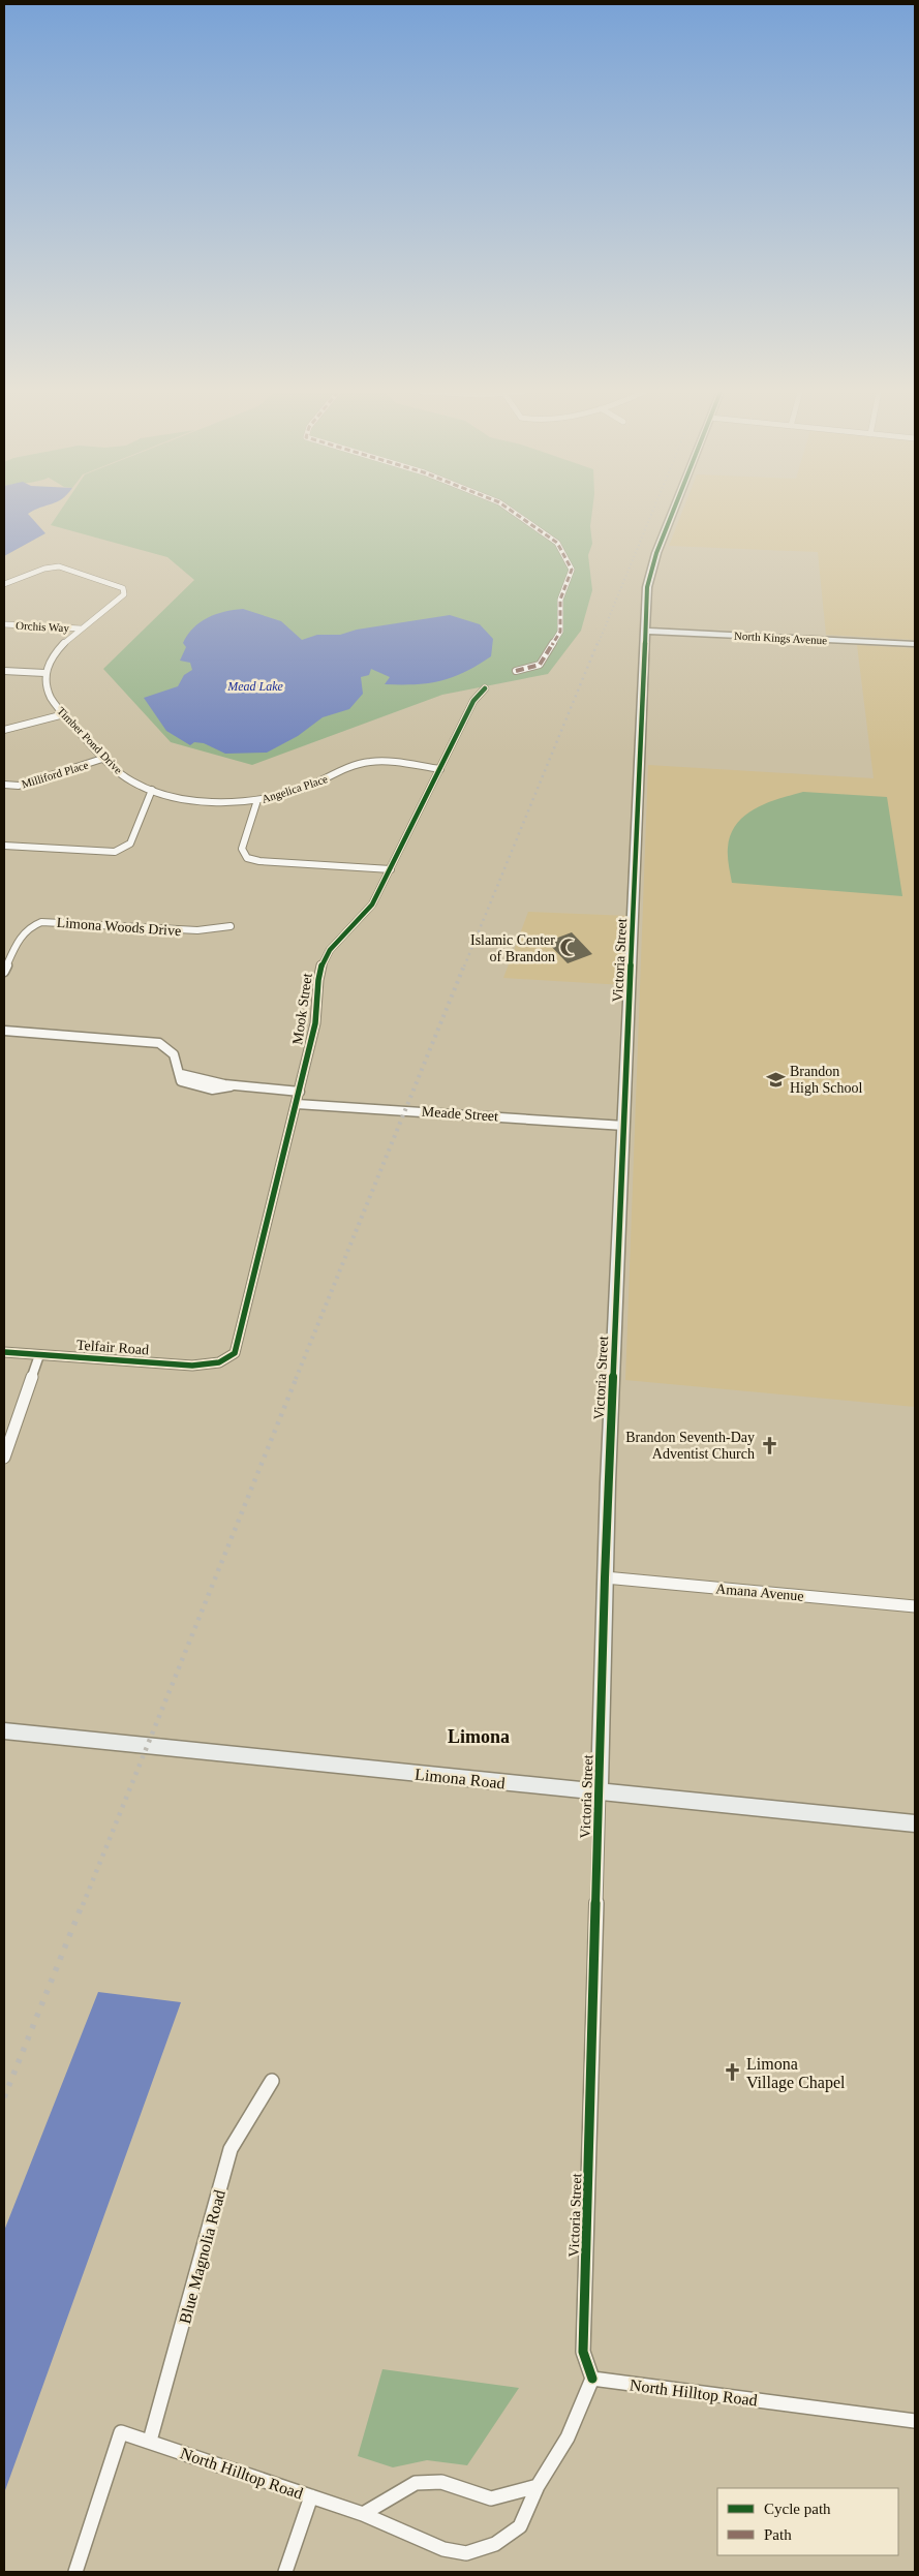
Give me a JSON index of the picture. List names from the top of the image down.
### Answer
{
  "streets": {
    "street": [
      "Orchis Way",
      "North Kings Avenue",
      "Timber Pond Drive",
      "Milliford Place",
      "Angelica Place",
      "Limona Woods Drive",
      "Victoria Street",
      "Mook Street",
      "Meade Street",
      "Telfair Road",
      "Amana Avenue",
      "Limona Road",
      "Blue Magnolia Road",
      "North Hilltop Road"
    ]
  },
  "crossings": [
    ["North Kings Avenue", "Victoria Street"],
    ["Timber Pond Drive", "Milliford Place"],
    ["Timber Pond Drive", "Angelica Place"],
    ["Angelica Place", "Mook Street"],
    ["Victoria Street", "Meade Street"],
    ["Victoria Street", "Amana Avenue"],
    ["Victoria Street", "Limona Road"],
    ["Victoria Street", "North Hilltop Road"],
    ["Mook Street", "Meade Street"],
    ["Mook Street", "Telfair Road"],
    ["Blue Magnolia Road", "North Hilltop Road"]
  ],
  "districts": ["Limona"],
  "water": ["Mead Lake"],
  "places": {
    "mosque": ["Islamic Center of Brandon"],
    "school or university": ["Brandon High School"],
    "church": ["Brandon Seventh-Day Adventist Church", "Limona Village Chapel"]
  },
  "legend": ["Cycle path", "Path"]
}
